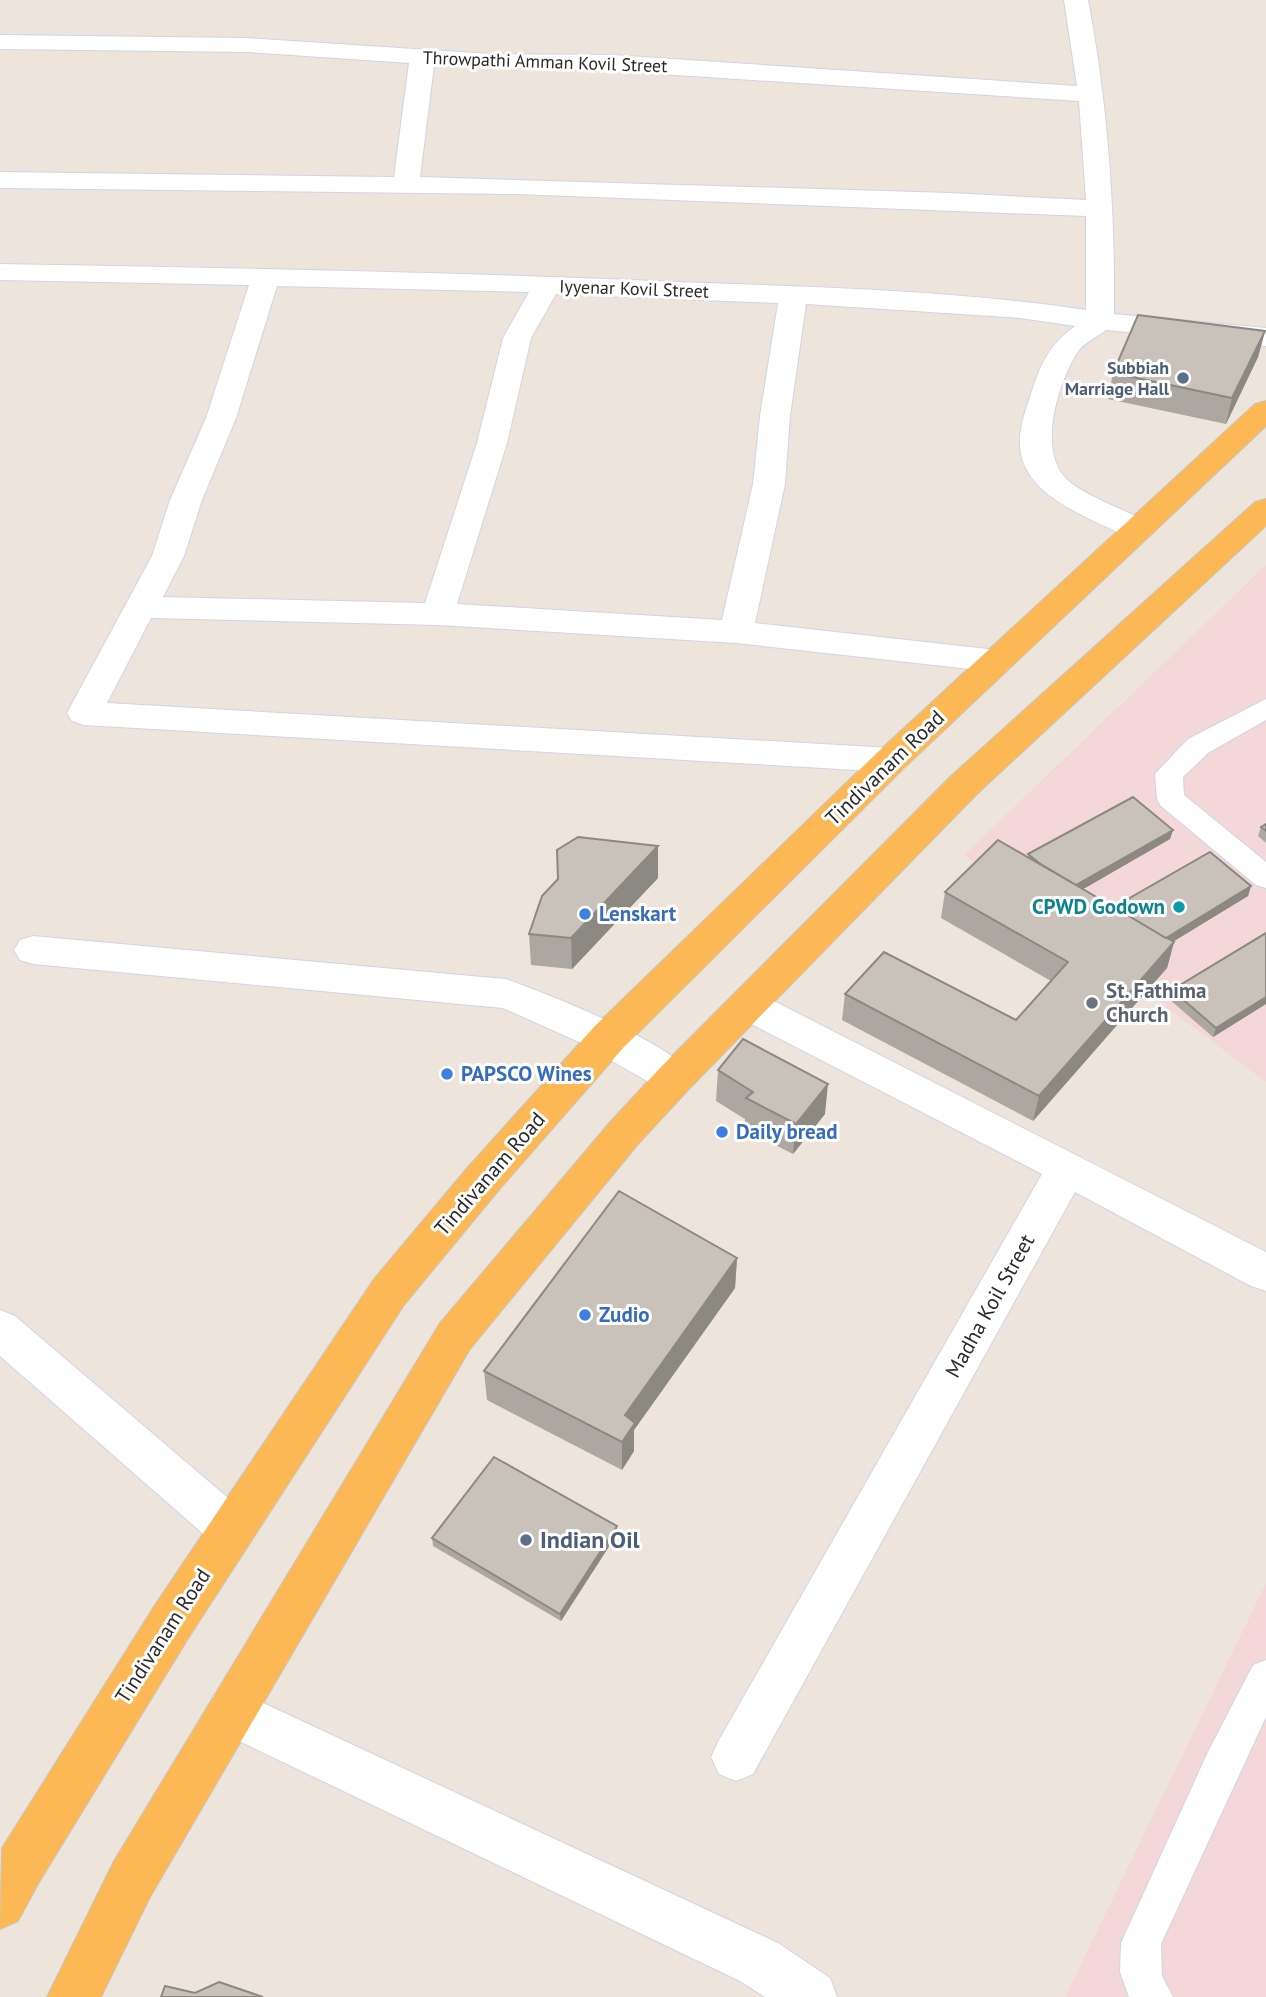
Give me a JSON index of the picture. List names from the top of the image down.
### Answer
{
  "streets": {
    "highway": ["Tindivanam Road"],
    "street": ["Throwpathi Amman Kovil Street", "Iyyenar Kovil Street", "Madha Koil Street"]
  },
  "places": [
    "Subbiah Marriage Hall",
    "CPWD Godown",
    "Lenskart",
    "St. Fathima Church",
    "PAPSCO Wines",
    "Daily bread",
    "Zudio",
    "Indian Oil"
  ]
}
